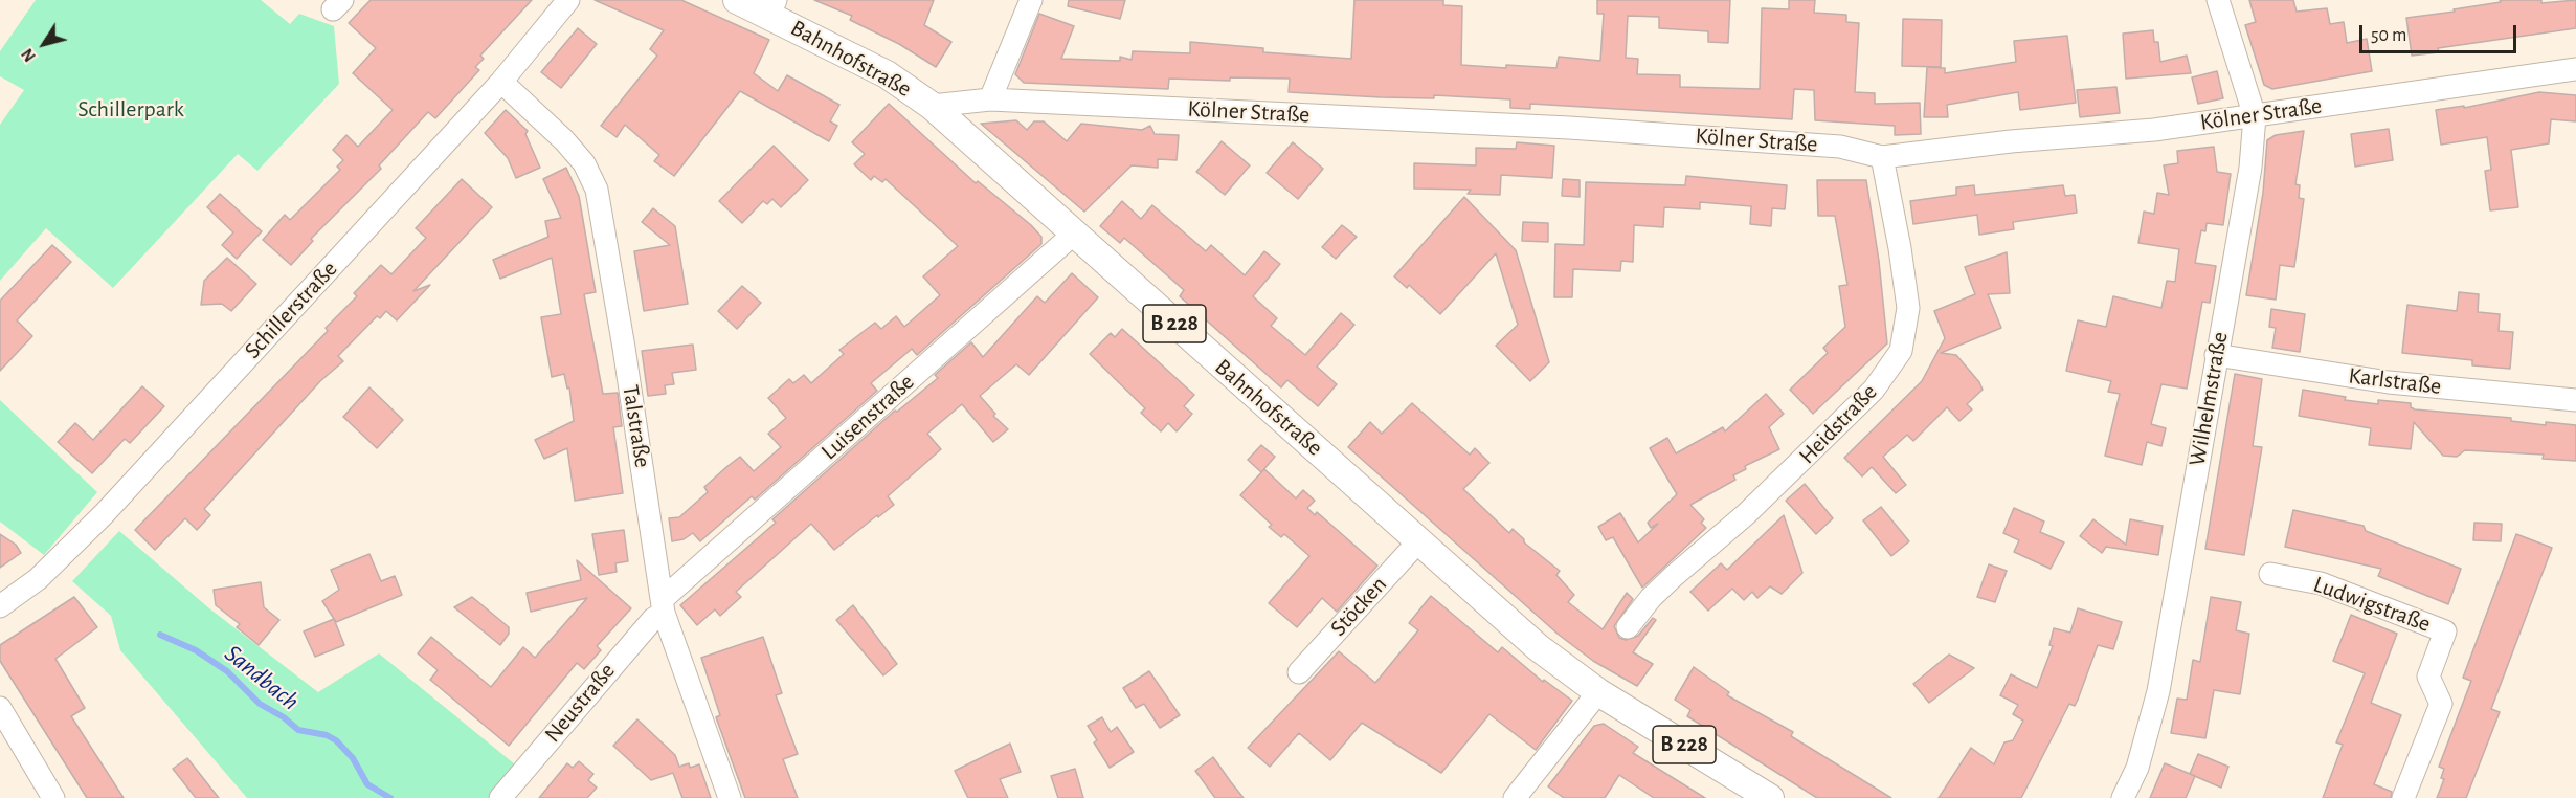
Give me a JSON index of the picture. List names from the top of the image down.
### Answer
{
  "streets": {
    "main road": ["Bahnhofstraße", "B 228"],
    "street": [
      "Kölner Straße",
      "Schillerstraße",
      "Karlstraße",
      "Wilhelmstraße",
      "Luisenstraße",
      "Heidstraße",
      "Talstraße",
      "Ludwigstraße",
      "Stöcken",
      "Neustraße"
    ]
  },
  "crossings": [
    ["Bahnhofstraße", "Kölner Straße"],
    ["Bahnhofstraße", "Luisenstraße"],
    ["Bahnhofstraße", "Stöcken"],
    ["Kölner Straße", "Wilhelmstraße"],
    ["Kölner Straße", "Heidstraße"],
    ["Schillerstraße", "Talstraße"],
    ["Karlstraße", "Wilhelmstraße"],
    ["Luisenstraße", "Talstraße"],
    ["Luisenstraße", "Neustraße"],
    ["Talstraße", "Neustraße"]
  ],
  "water": ["Sandbach"],
  "parks": ["Schillerpark"],
  "scale_bar": "50 m",
  "north": "bottom left"
}
